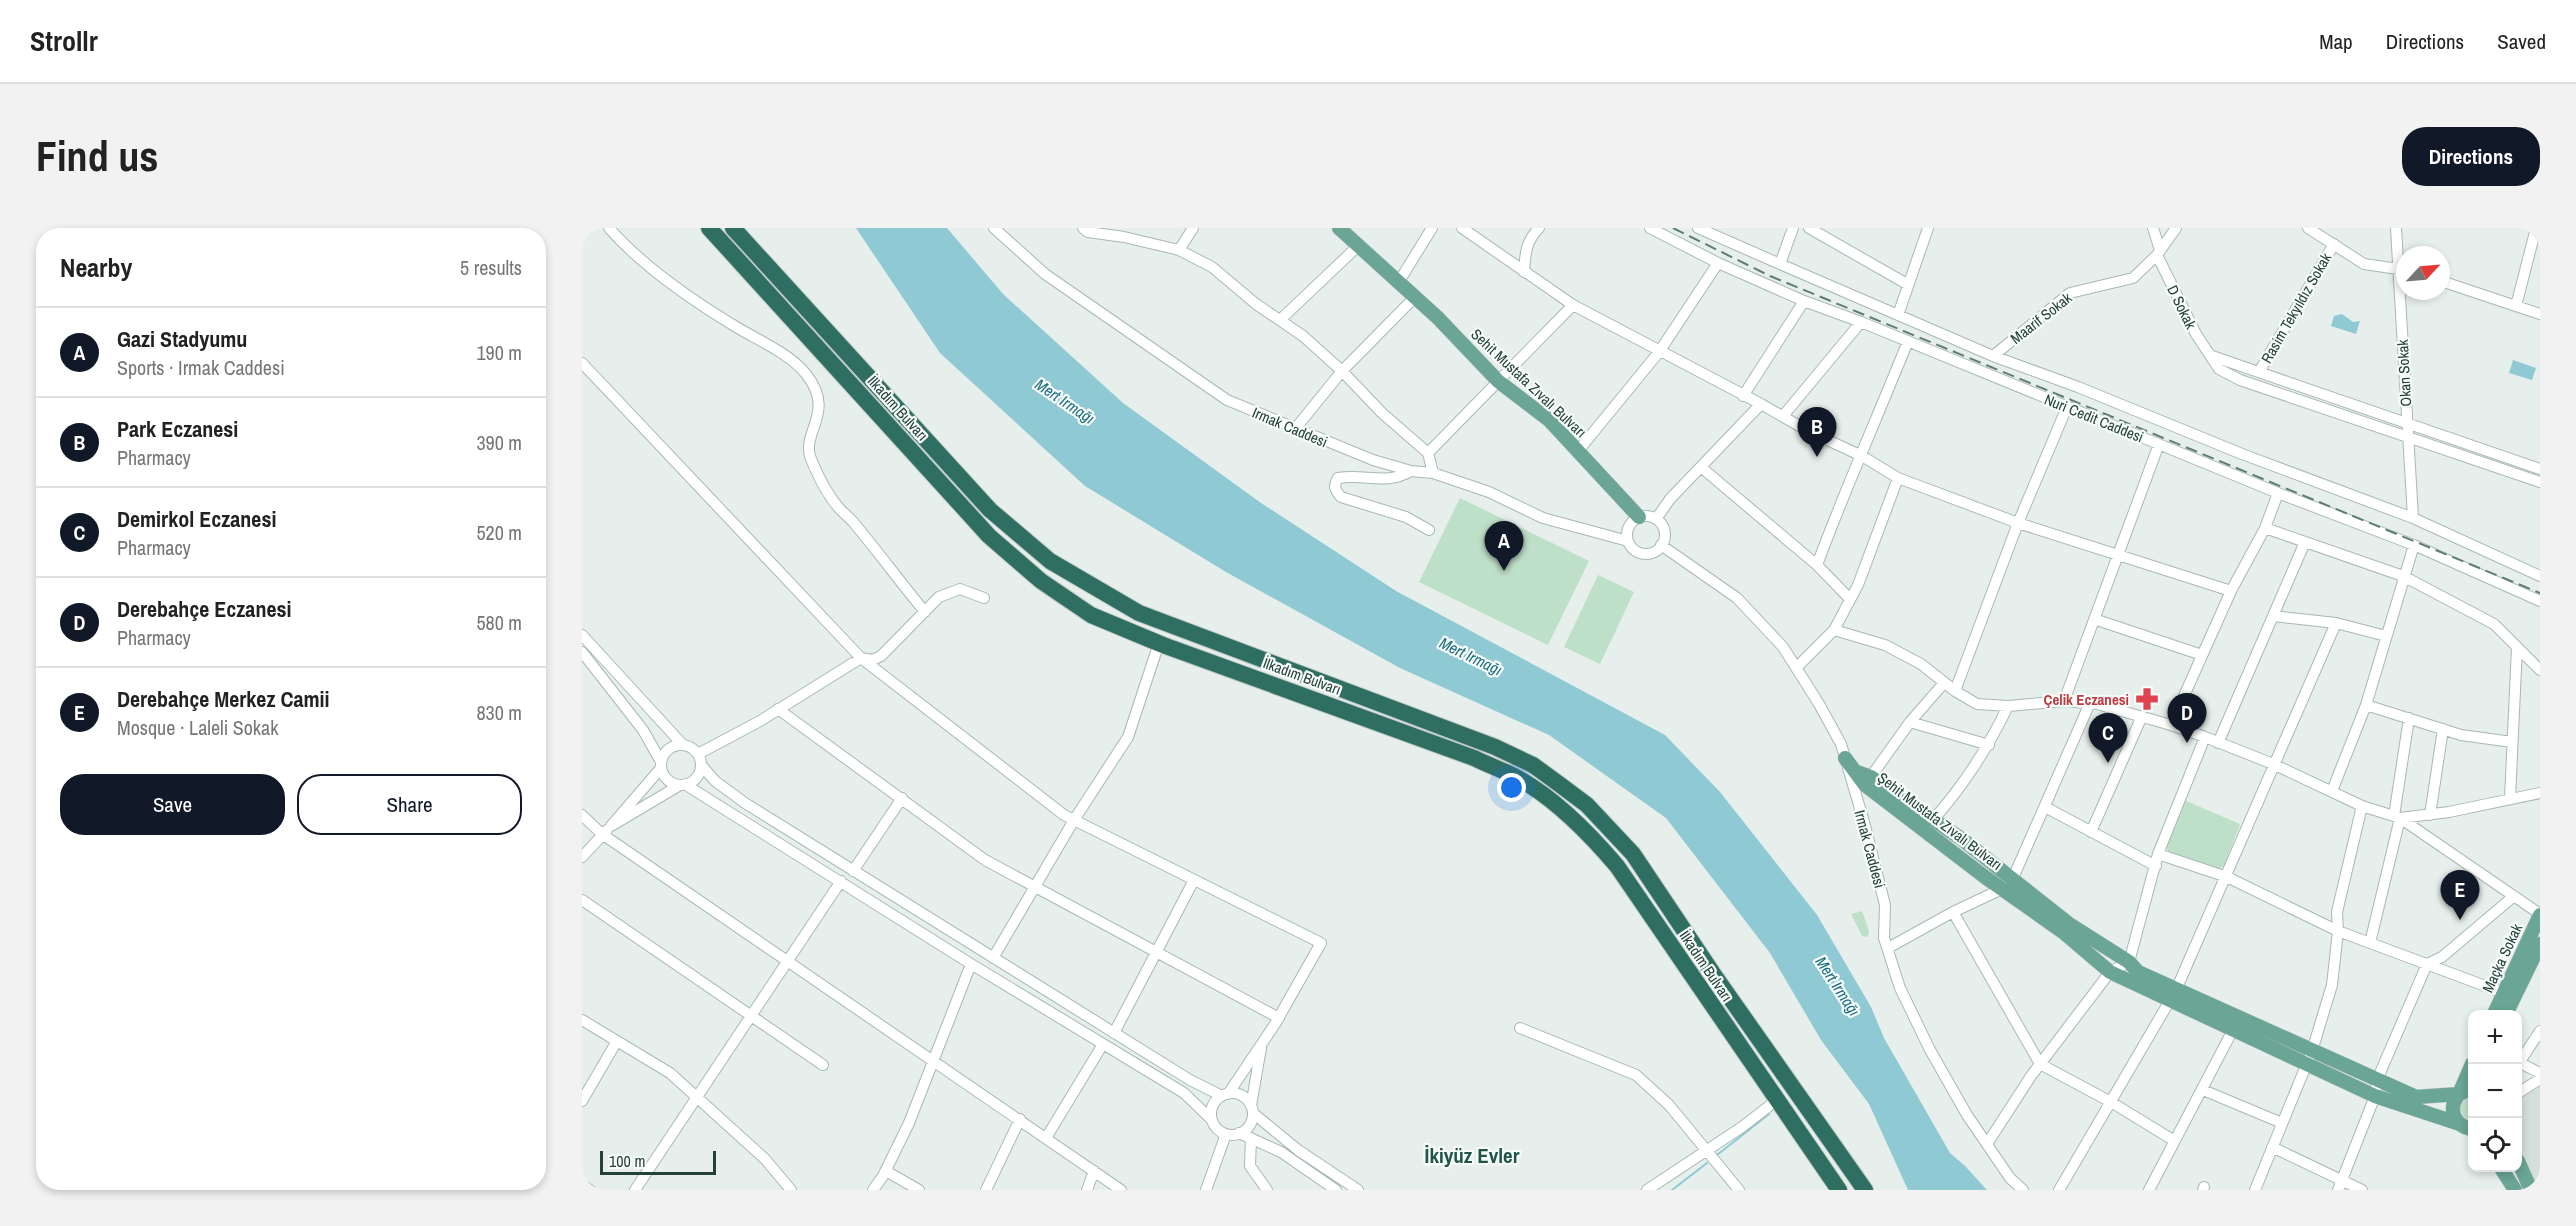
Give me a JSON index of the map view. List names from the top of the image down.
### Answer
{
  "streets": {
    "highway": ["İlkadım Bulvarı"],
    "main road": ["Sehit Mustafa Zıvalı Bulvarı", "Şehit Mustafa Zıvalı Bulvarı", "Maçka Sokak"],
    "street": [
      "D Sokak",
      "Rasim Tekyıldız Sokak",
      "Maarif Sokak",
      "Okan Sokak",
      "Nuri Cedit Caddesi",
      "Irmak Caddesi"
    ]
  },
  "crossings": [
    ["D Sokak", "Maarif Sokak"],
    ["D Sokak", "Okan Sokak"],
    ["Sehit Mustafa Zıvalı Bulvarı", "Irmak Caddesi"],
    ["Irmak Caddesi", "Şehit Mustafa Zıvalı Bulvarı"]
  ],
  "districts": ["İkiyüz Evler"],
  "water": ["Mert Irmağı"],
  "places": {
    "pharmacy": ["Çelik Eczanesi"]
  },
  "scale_bar": "100 m",
  "north": "top right",
  "page": {
    "header": "Strollr",
    "nav": ["Map", "Directions", "Saved"],
    "buttons": [
      "Directions",
      ["Save", "Share"]
    ],
    "title": "Find us",
    "heading": ["Nearby", "5 results"],
    "list": [
      {
        "mark": "A",
        "name": "Gazi Stadyumu",
        "note": "Sports · Irmak Caddesi",
        "value": "190 m"
      },
      {
        "mark": "B",
        "name": "Park Eczanesi",
        "note": "Pharmacy",
        "value": "390 m"
      },
      {
        "mark": "C",
        "name": "Demirkol Eczanesi",
        "note": "Pharmacy",
        "value": "520 m"
      },
      {
        "mark": "D",
        "name": "Derebahçe Eczanesi",
        "note": "Pharmacy",
        "value": "580 m"
      },
      {
        "mark": "E",
        "name": "Derebahçe Merkez Camii",
        "note": "Mosque · Laleli Sokak",
        "value": "830 m"
      }
    ],
    "pins": [
      "B",
      "A",
      "D",
      "C",
      "E"
    ],
    "map_buttons": ["+", "−"],
    "scale": "100 m"
  }
}
